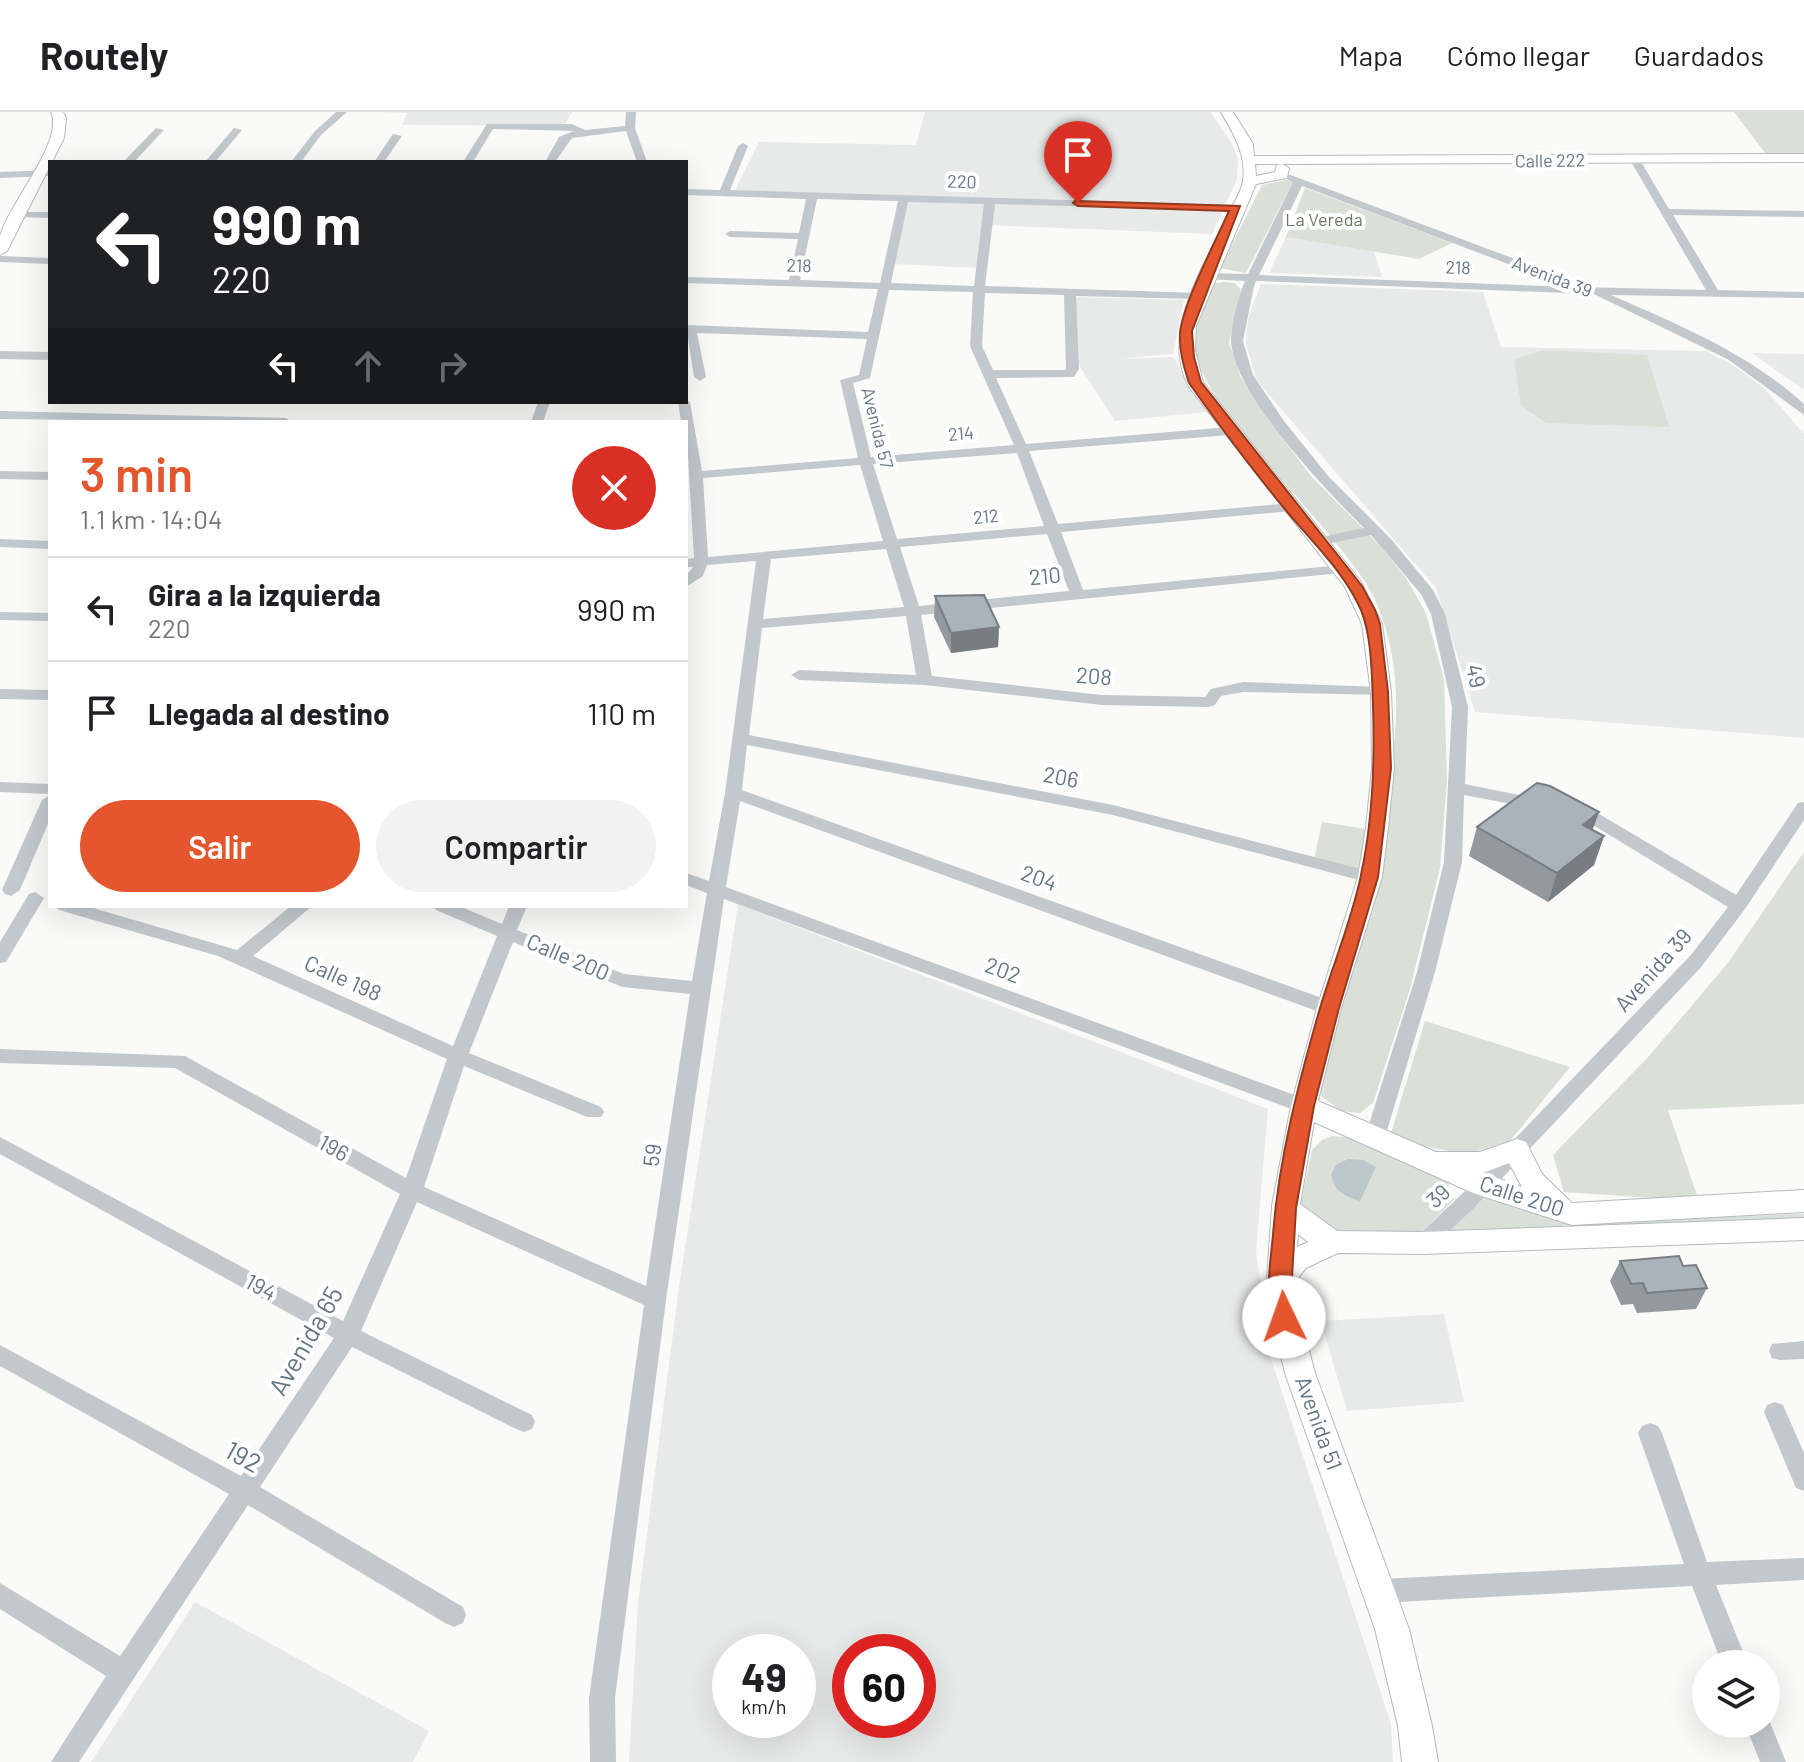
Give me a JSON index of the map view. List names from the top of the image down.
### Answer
{
  "streets": {
    "main road": ["Calle 222", "Calle 200", "Avenida 51"],
    "street": [
      "220",
      "218",
      "Avenida 39",
      "Avenida 57",
      "214",
      "212",
      "210",
      "208",
      "49",
      "206",
      "204",
      "202",
      "Calle 198",
      "196",
      "59",
      "39",
      "194",
      "Avenida 65",
      "192"
    ]
  },
  "crossings": [
    ["Calle 222", "Avenida 51"],
    ["220", "Avenida 57"],
    ["220", "Avenida 51"],
    ["218", "Avenida 39"],
    ["218", "Avenida 57"],
    ["218", "49"],
    ["218", "Avenida 51"],
    ["Avenida 39", "49"],
    ["Avenida 39", "39"],
    ["Avenida 57", "214"],
    ["Avenida 57", "212"],
    ["Avenida 57", "210"],
    ["Avenida 57", "208"],
    ["214", "Avenida 51"],
    ["212", "59"],
    ["212", "Avenida 51"],
    ["210", "59"],
    ["210", "Avenida 51"],
    ["208", "Avenida 51"],
    ["49", "Calle 200"],
    ["206", "59"],
    ["206", "Avenida 51"],
    ["204", "59"],
    ["204", "Avenida 51"],
    ["Calle 200", "202"],
    ["Calle 200", "59"],
    ["Calle 200", "39"],
    ["Calle 200", "Avenida 65"],
    ["Calle 200", "Avenida 51"],
    ["202", "59"],
    ["202", "Avenida 51"],
    ["Calle 198", "Avenida 65"],
    ["196", "59"],
    ["196", "Avenida 65"],
    ["194", "Avenida 65"],
    ["Avenida 65", "192"]
  ],
  "parks": ["La Vereda"],
  "page": {
    "header": "Routely",
    "nav": ["Mapa", "Cómo llegar", "Guardados"],
    "turn": ["990 m", "220"],
    "heading": ["3 min", "1.1 km · 14:04"],
    "list": [
      {
        "name": "Gira a la izquierda",
        "note": "220",
        "value": "990 m"
      },
      {
        "name": "Llegada al destino",
        "value": "110 m"
      }
    ],
    "buttons": ["Salir", "Compartir"],
    "speed": "49 km/h",
    "limit": "60"
  }
}
